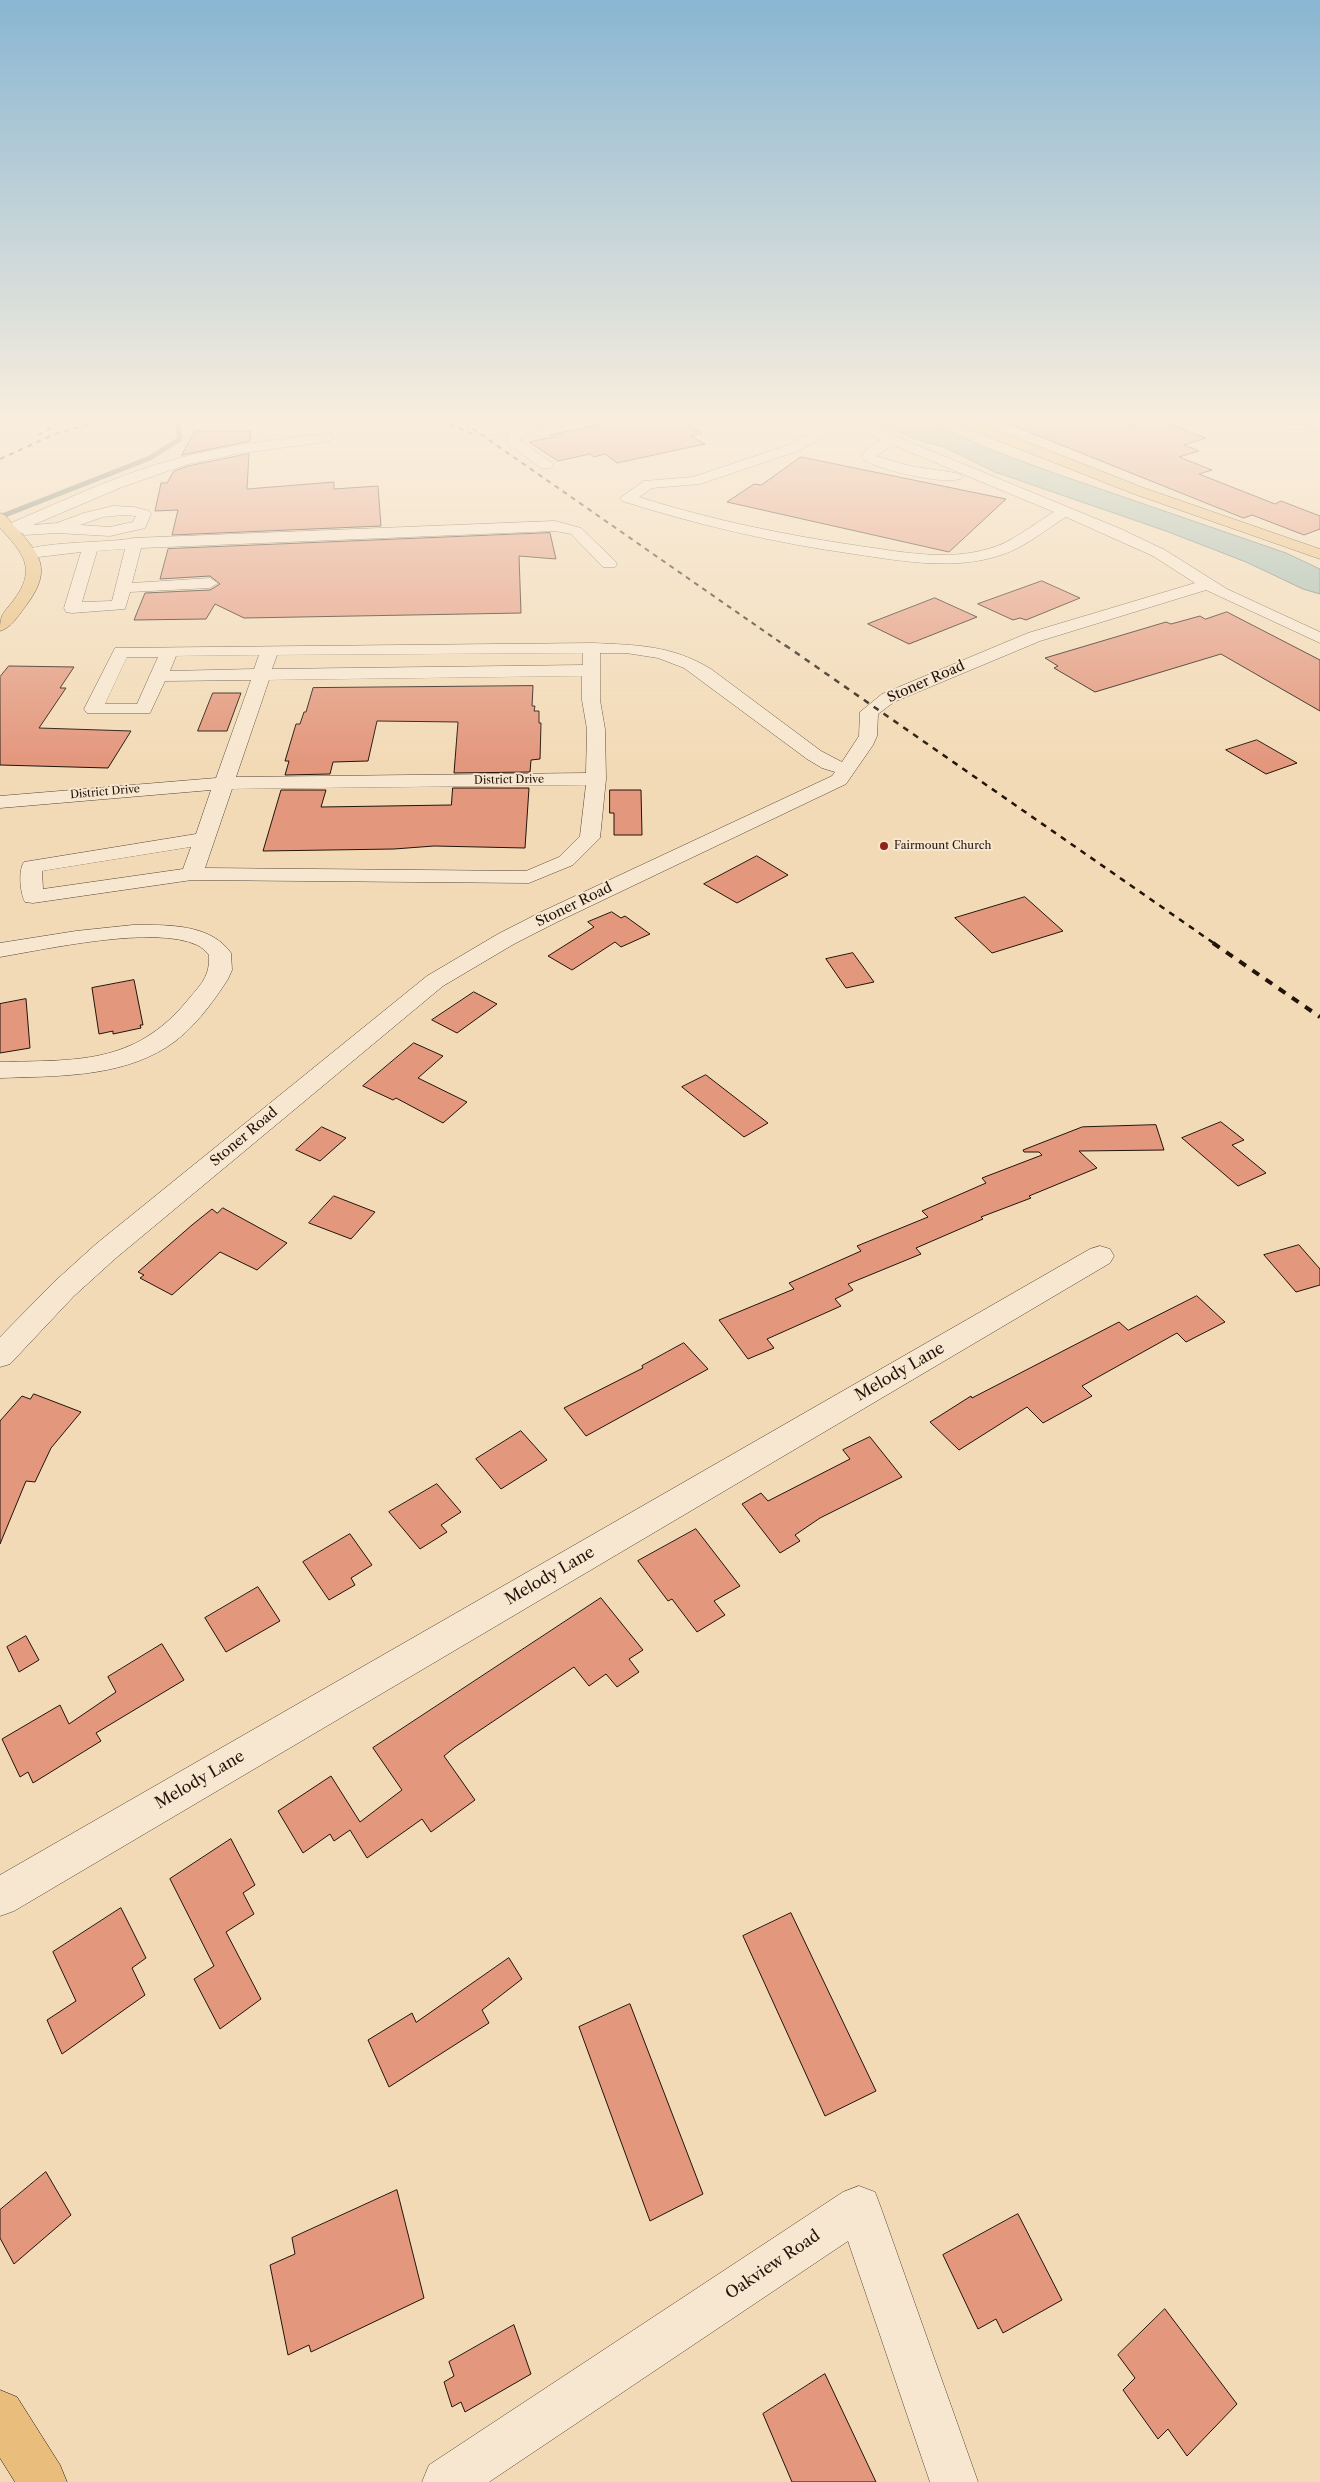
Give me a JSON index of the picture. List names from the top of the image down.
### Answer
{
  "streets": {
    "street": [
      "Stoner Road",
      "District Drive",
      "Melody Lane",
      "Oakview Road"
    ]
  },
  "places": ["Fairmount Church"]
}
